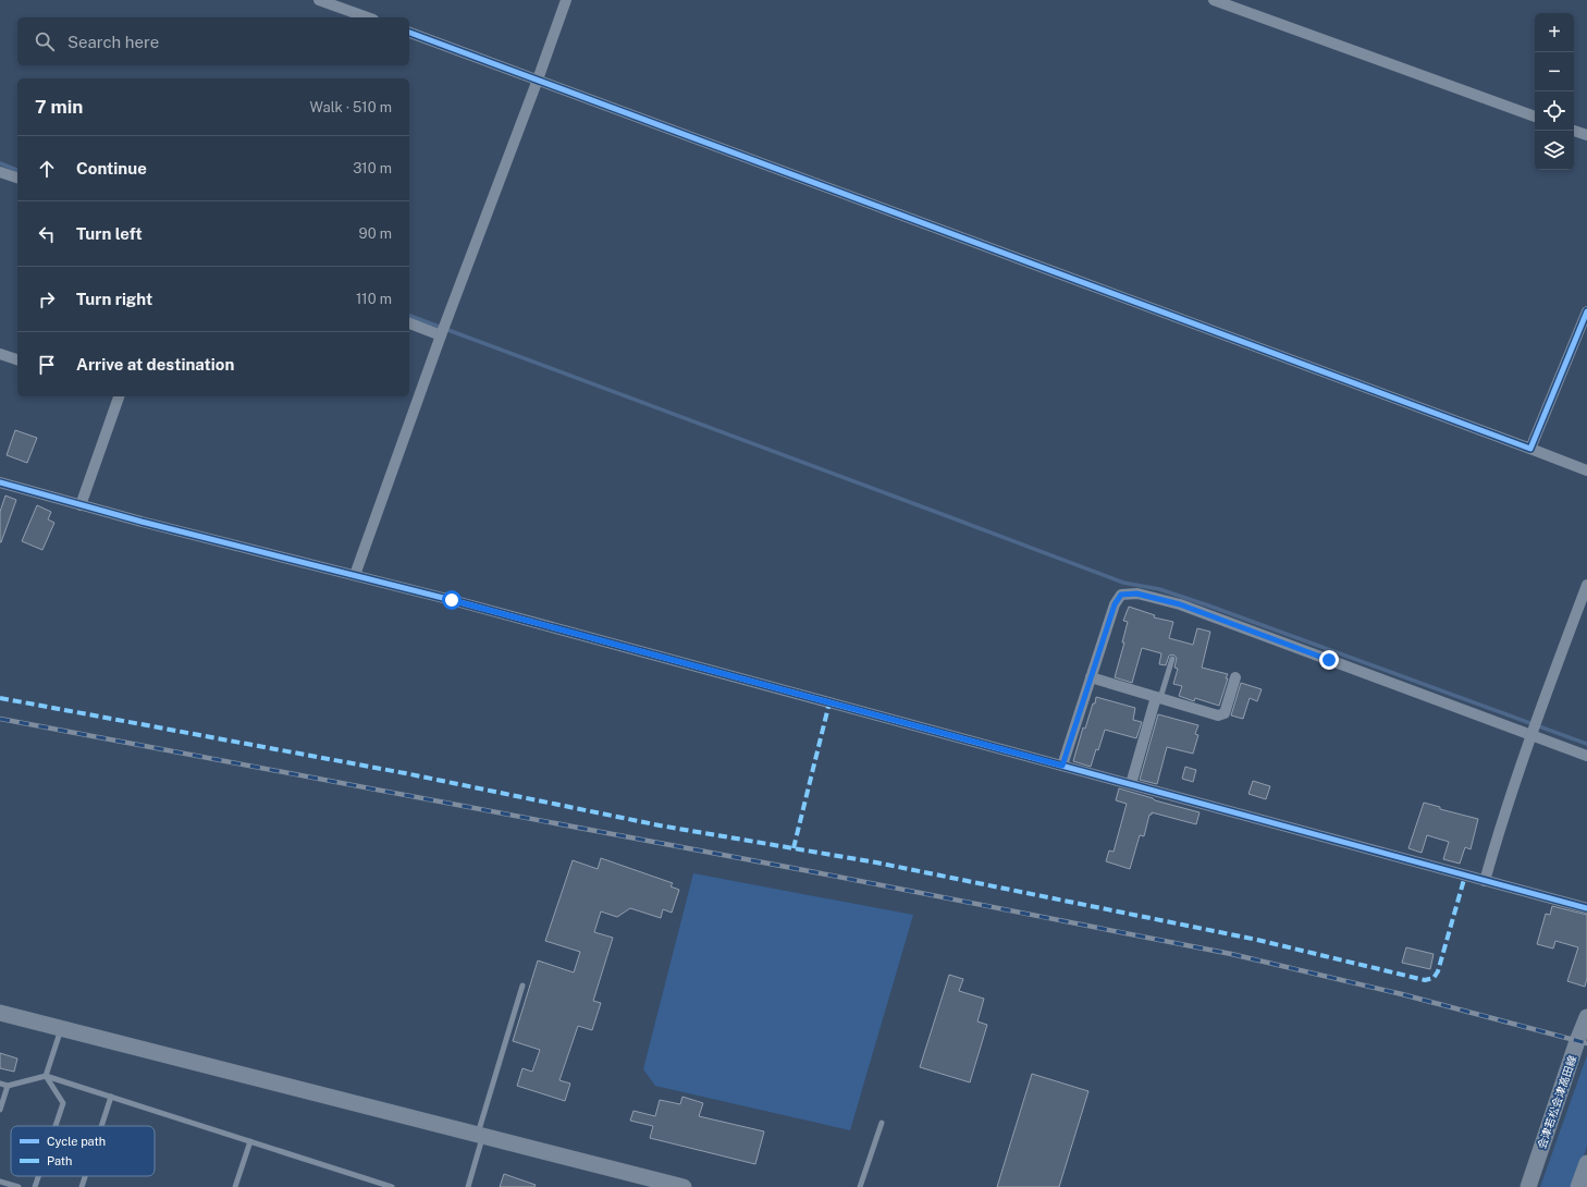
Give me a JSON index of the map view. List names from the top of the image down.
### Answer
{
  "streets": {
    "street": ["会津若松会津高田線"]
  },
  "legend": ["Cycle path", "Path"],
  "page": {
    "map_buttons": ["+", "−"],
    "search": "Search here",
    "heading": ["7 min", "Walk · 510 m"],
    "list": [
      ["Continue", "310 m"],
      ["Turn left", "90 m"],
      ["Turn right", "110 m"],
      "Arrive at destination"
    ]
  }
}
